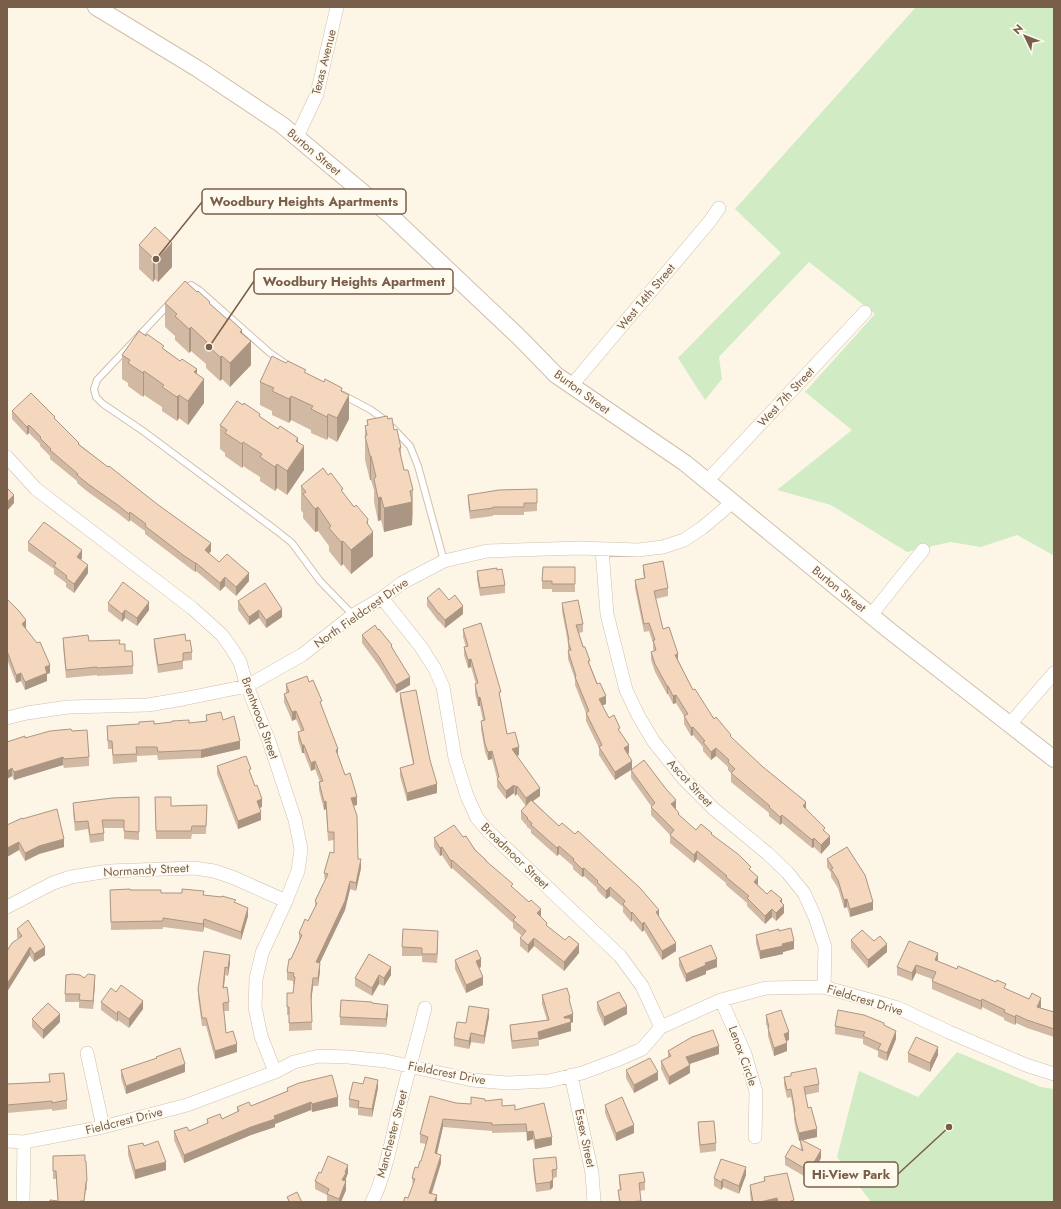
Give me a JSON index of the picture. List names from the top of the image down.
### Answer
{
  "streets": {
    "street": [
      "Texas Avenue",
      "Burton Street",
      "West 14th Street",
      "West 7th Street",
      "North Fieldcrest Drive",
      "Brentwood Street",
      "Ascot Street",
      "Broadmoor Street",
      "Normandy Street",
      "Fieldcrest Drive",
      "Lenox Circle",
      "Manchester Street",
      "Essex Street"
    ]
  },
  "crossings": [
    ["Texas Avenue", "Burton Street"],
    ["Burton Street", "West 14th Street"],
    ["Burton Street", "West 7th Street"],
    ["Burton Street", "North Fieldcrest Drive"],
    ["North Fieldcrest Drive", "Brentwood Street"],
    ["North Fieldcrest Drive", "Ascot Street"],
    ["North Fieldcrest Drive", "Broadmoor Street"],
    ["Brentwood Street", "Normandy Street"],
    ["Brentwood Street", "Fieldcrest Drive"],
    ["Ascot Street", "Fieldcrest Drive"],
    ["Broadmoor Street", "Fieldcrest Drive"],
    ["Fieldcrest Drive", "Lenox Circle"],
    ["Fieldcrest Drive", "Manchester Street"],
    ["Fieldcrest Drive", "Essex Street"]
  ],
  "places": ["Woodbury Heights Apartments", "Woodbury Heights Apartment", "Hi-View Park"],
  "north": "top left"
}
